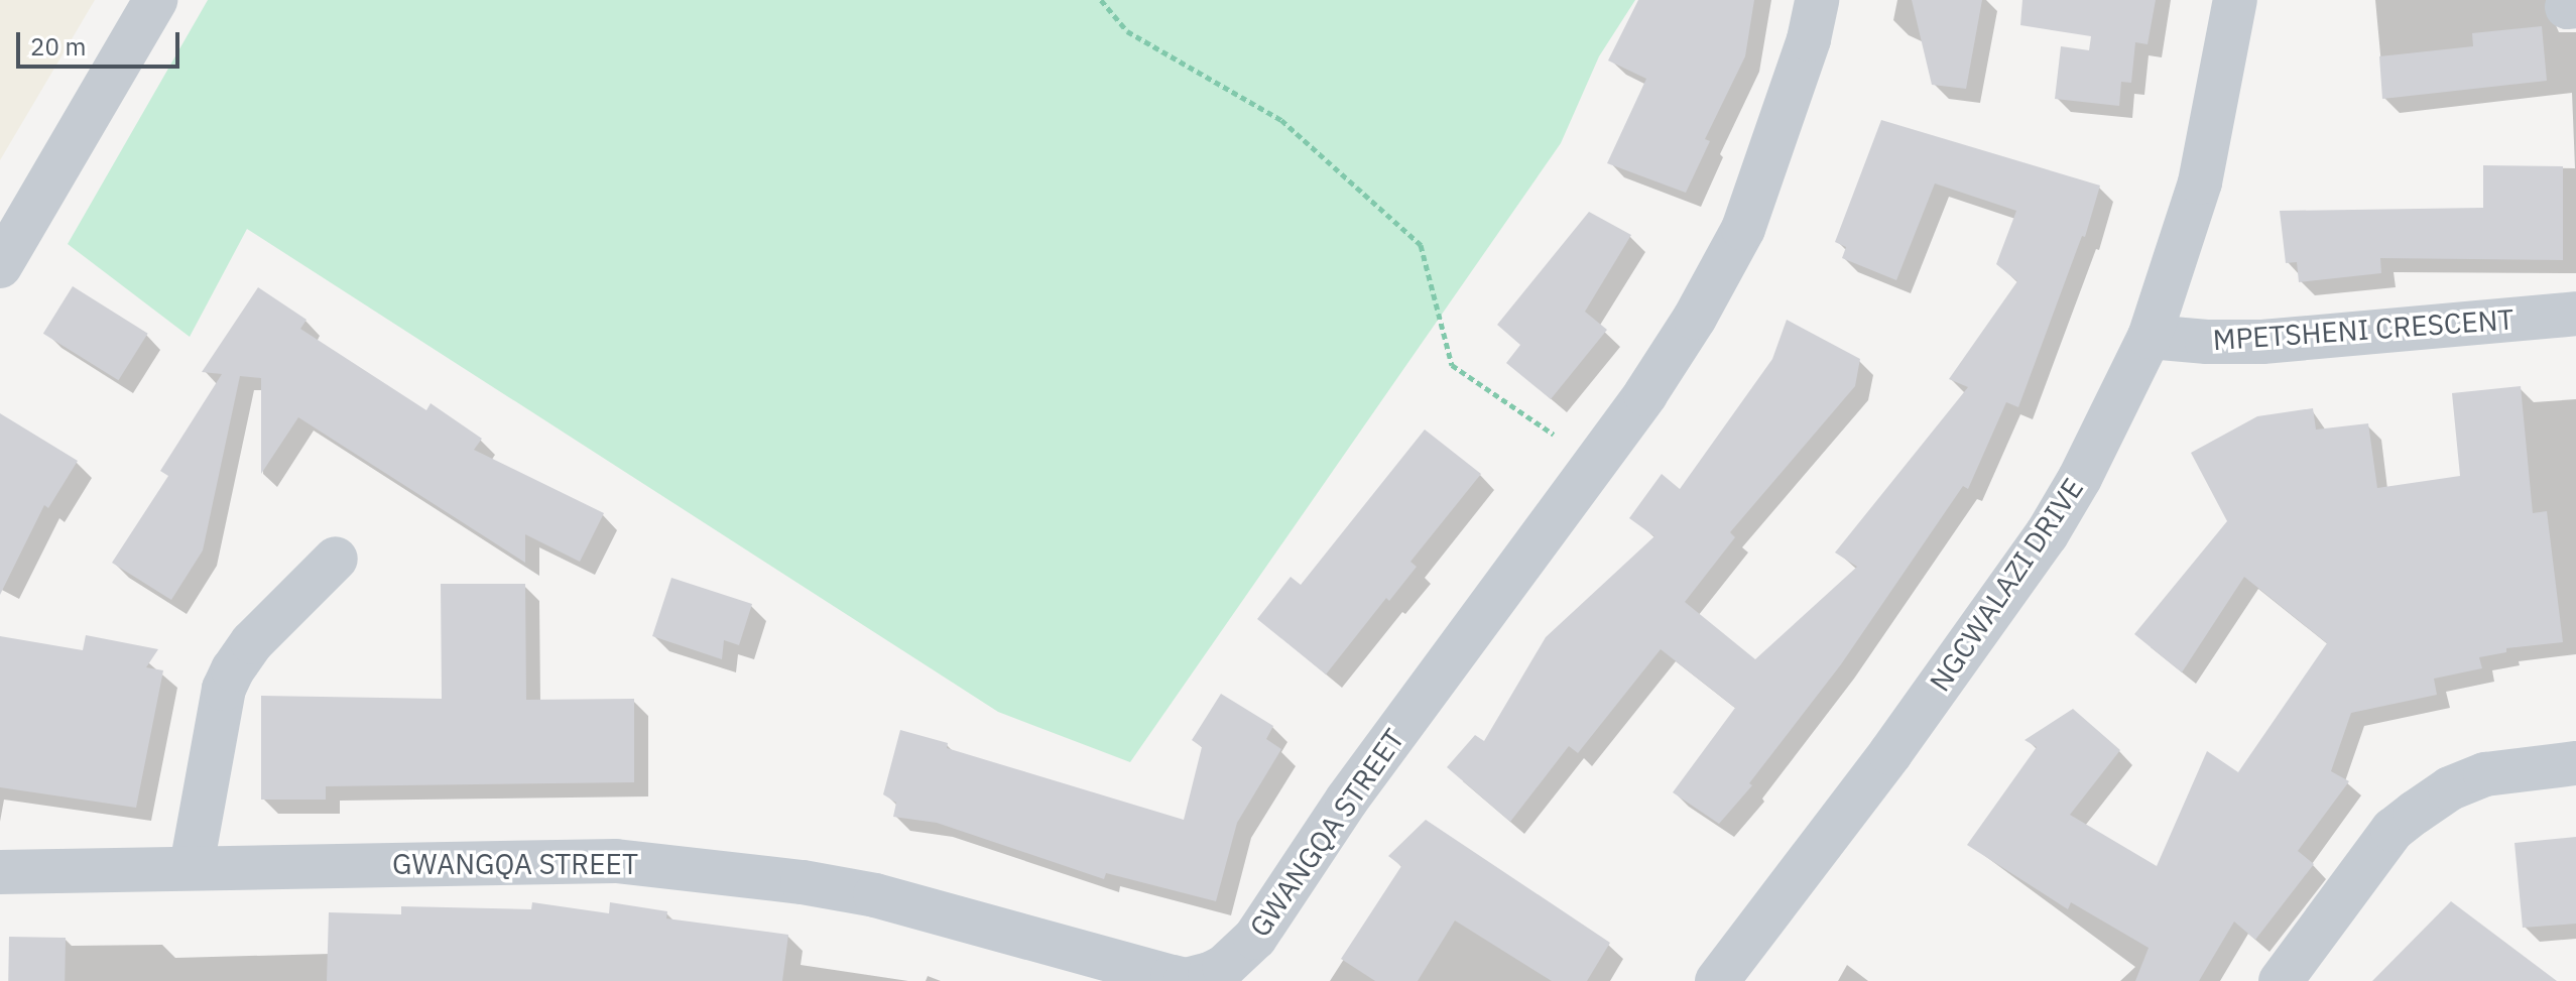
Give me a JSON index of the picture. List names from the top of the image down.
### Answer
{
  "streets": {
    "street": ["MPETSHENI CRESCENT", "NGCWALAZI DRIVE", "GWANGQA STREET"]
  },
  "crossings": [
    ["MPETSHENI CRESCENT", "NGCWALAZI DRIVE"]
  ],
  "scale_bar": "20 m"
}
